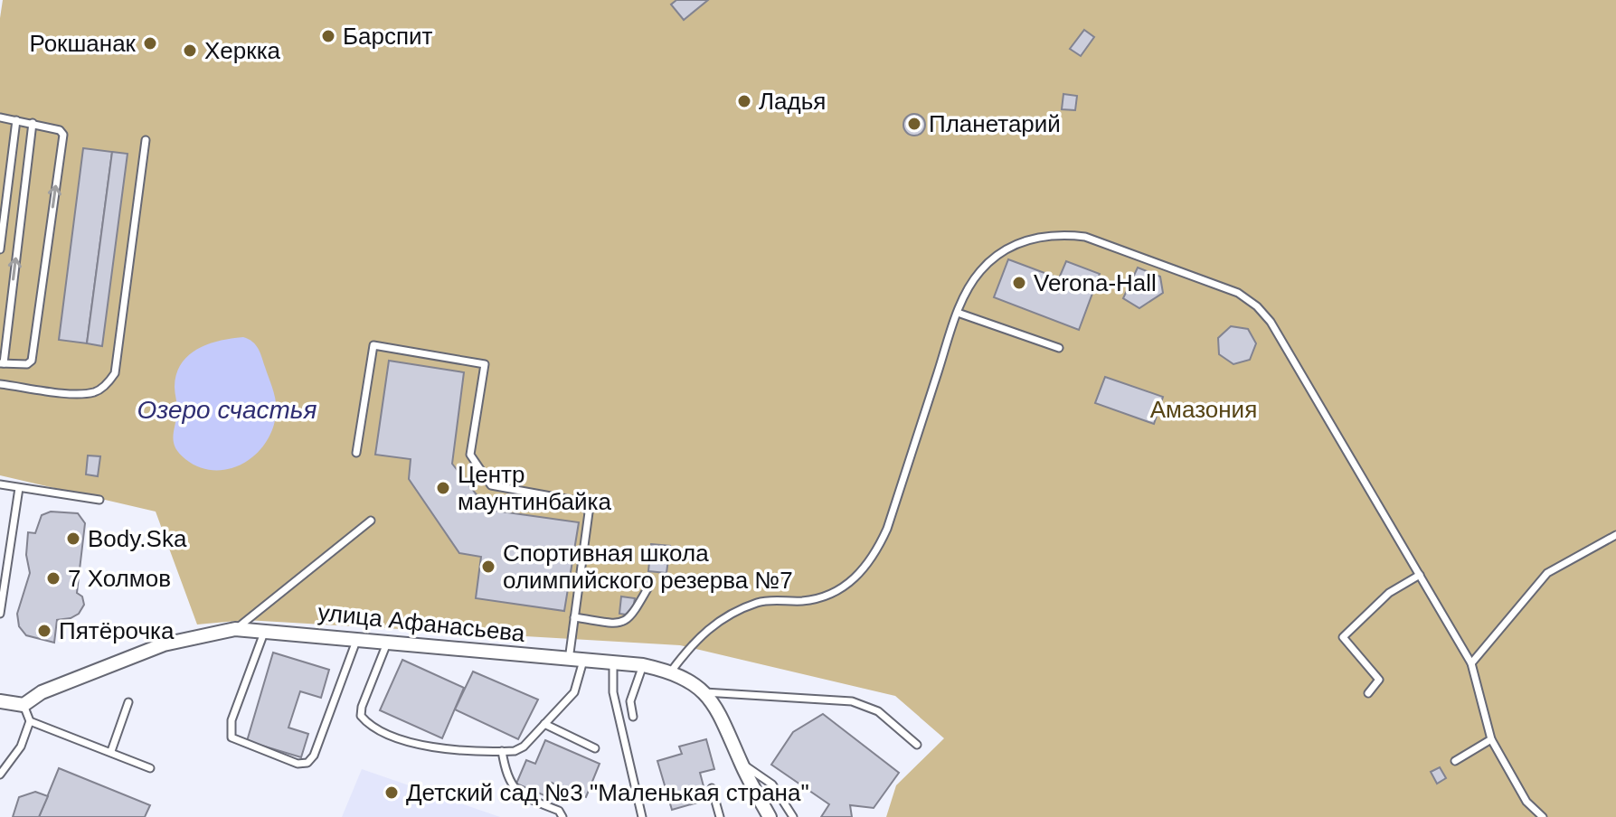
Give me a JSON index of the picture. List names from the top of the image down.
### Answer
{
  "streets": {
    "street": ["улица Афанасьева"]
  },
  "water": ["Озеро счастья"],
  "parks": ["Амазония"],
  "places": [
    "Барспит",
    "Рокшанак",
    "Херкка",
    "Ладья",
    "Планетарий",
    "Verona-Hall",
    "Центр маунтинбайка",
    "Body.Ska",
    "Спортивная школа олимпийского резерва №7",
    "7 Холмов",
    "Пятёрочка",
    "Детский сад №3 \"Маленькая страна\""
  ]
}
